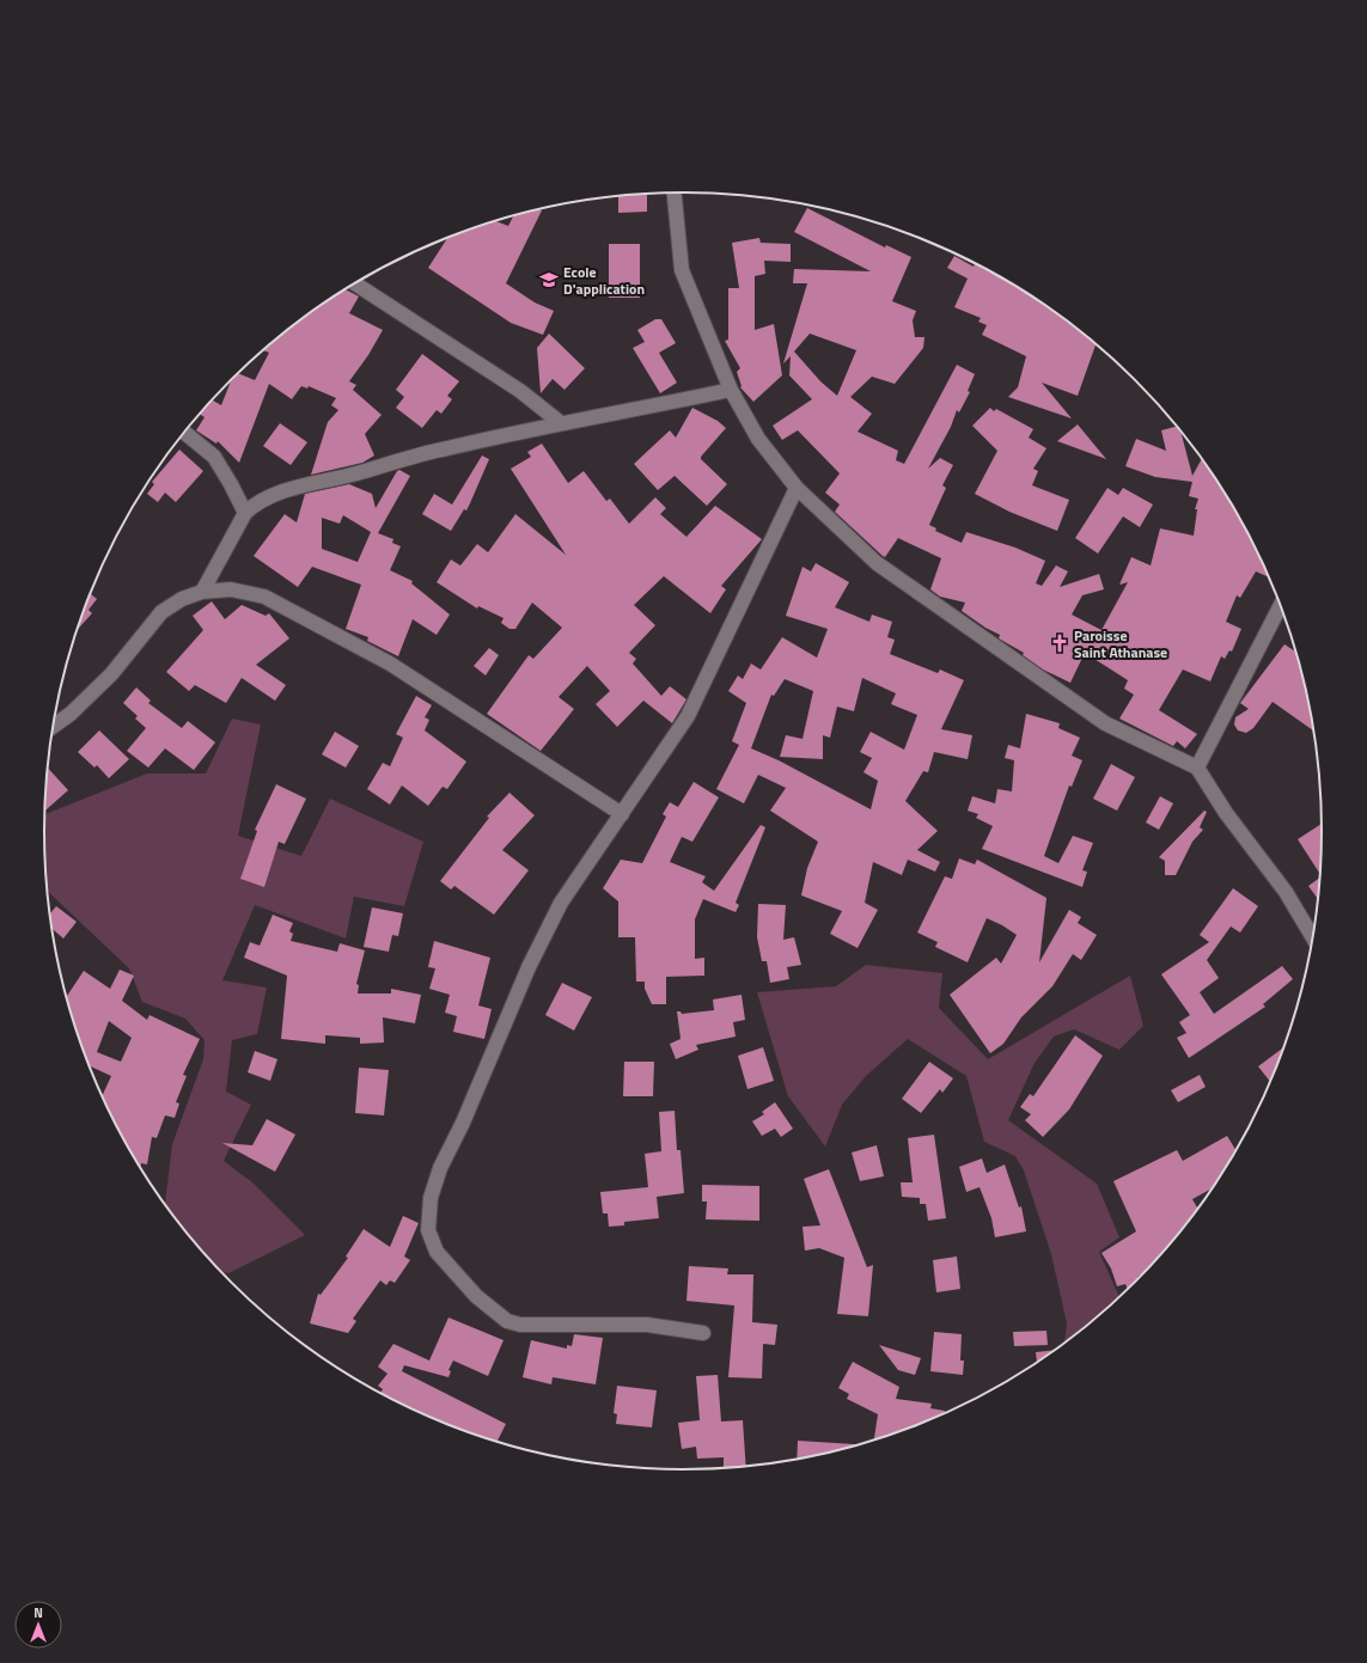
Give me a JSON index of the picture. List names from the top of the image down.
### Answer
{
  "places": {
    "school or university": ["Ecole D'application"],
    "church": ["Paroisse Saint Athanase"]
  },
  "north": "top"
}
